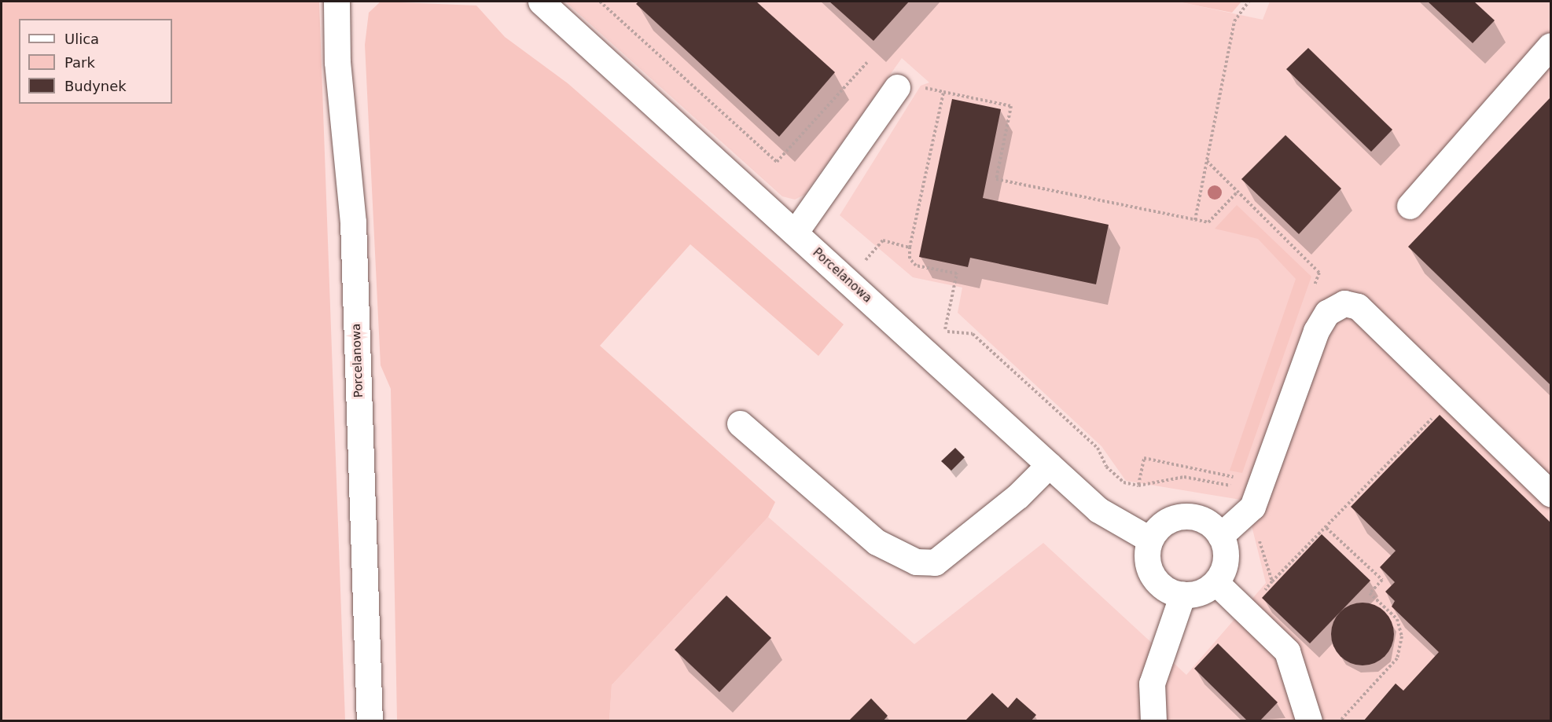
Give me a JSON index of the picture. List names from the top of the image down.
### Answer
{
  "streets": {
    "street": ["Porcelanowa"]
  },
  "legend": ["Ulica", "Park", "Budynek"]
}
